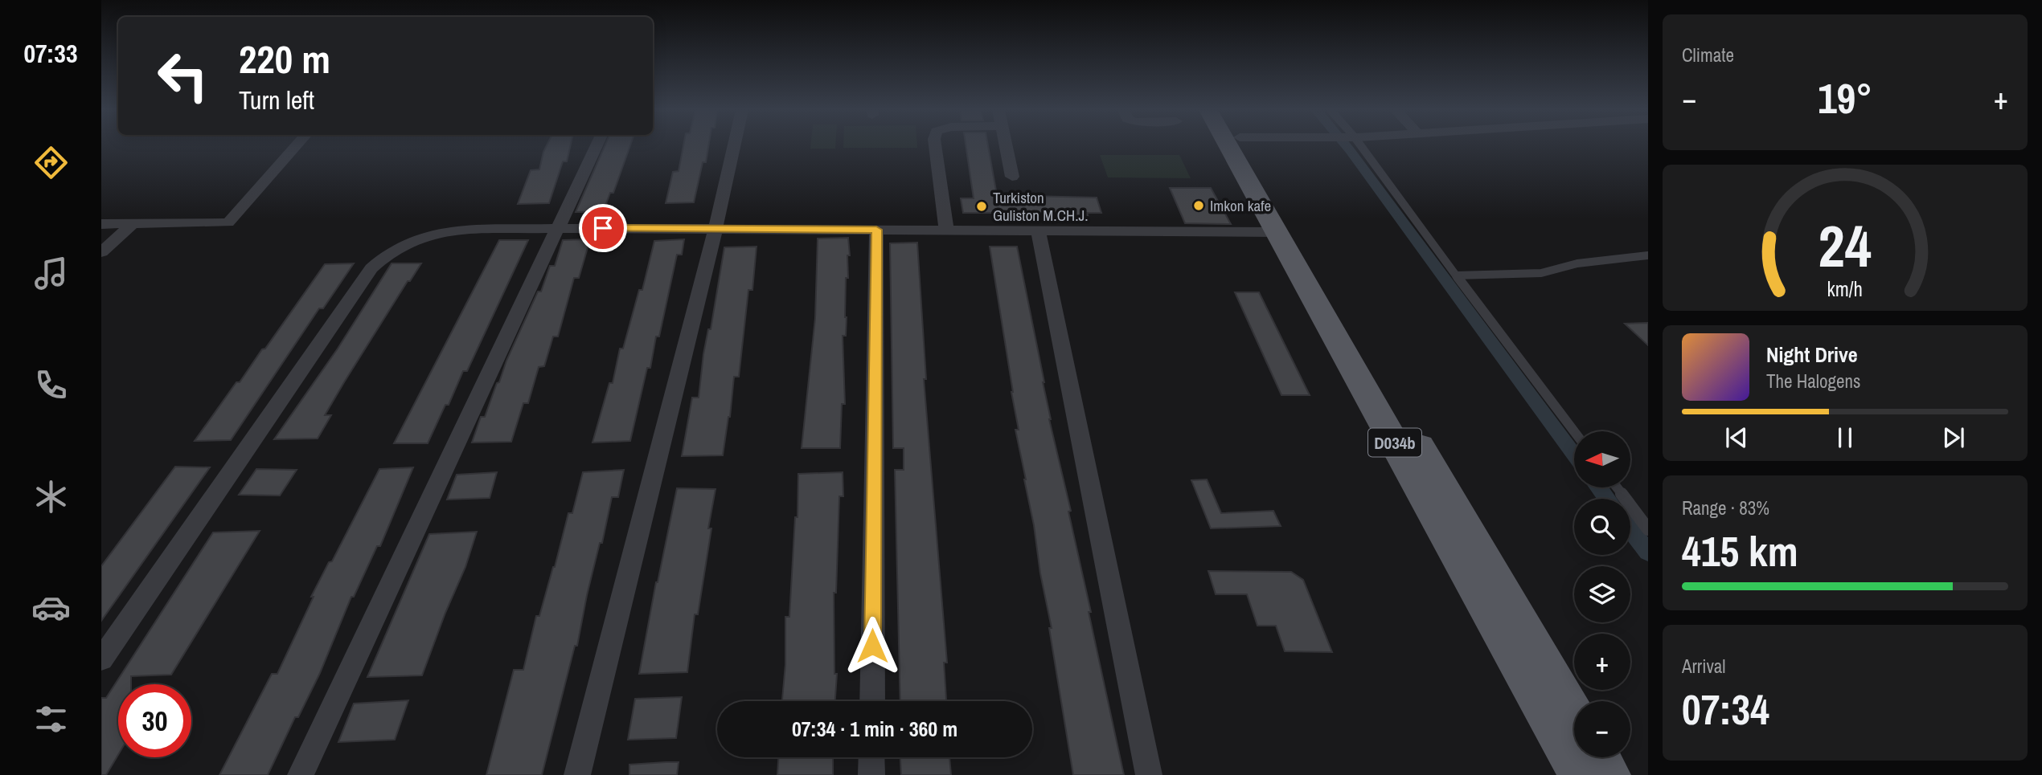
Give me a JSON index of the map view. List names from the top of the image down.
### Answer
{
  "streets": {
    "main road": ["D034b"]
  },
  "places": ["Imkon kafe", "Turkiston Guliston M.CH.J."],
  "north": "left",
  "page": {
    "tabs": "07:33",
    "tile": [
      "Climate",
      ["Range · 83%", "415 km"],
      ["Arrival", "07:34"]
    ],
    "turn": ["220 m", "Turn left"],
    "heat": ["−", "19°", "+"],
    "song": ["Night Drive", "The Halogens"],
    "map_buttons": ["+", "−"],
    "limit": "30",
    "trip": "07:34 · 1 min · 360 m",
    "gauge": ["24", "km/h"]
  }
}
